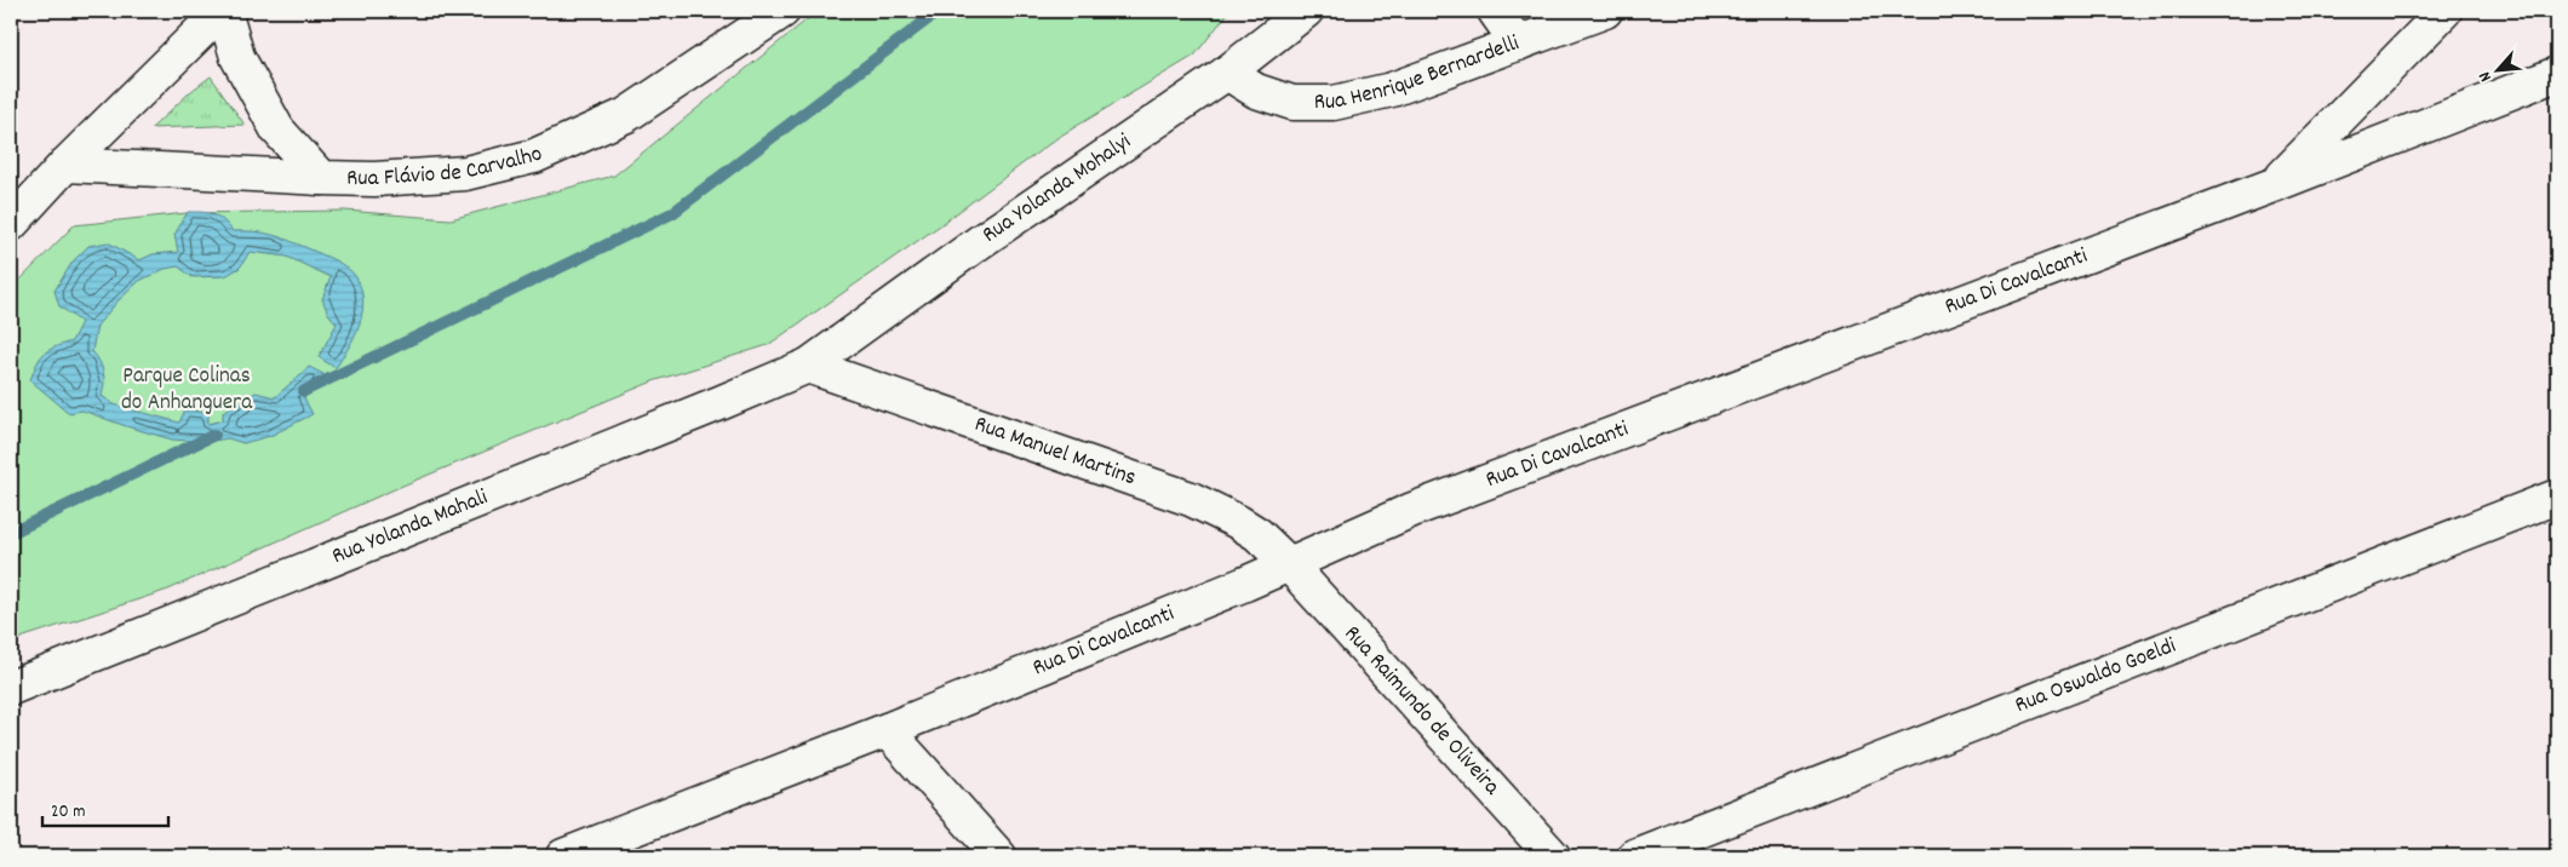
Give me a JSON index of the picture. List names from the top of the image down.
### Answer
{
  "streets": {
    "street": [
      "Rua Henrique Bernardelli",
      "Rua Flávio de Carvalho",
      "Rua Yolanda Mohalyi",
      "Rua Di Cavalcanti",
      "Rua Manuel Martins",
      "Rua Yolanda Mahali",
      "Rua Oswaldo Goeldi",
      "Rua Raimundo de Oliveira"
    ]
  },
  "crossings": [
    ["Rua Henrique Bernardelli", "Rua Yolanda Mohalyi"],
    ["Rua Yolanda Mohalyi", "Rua Manuel Martins"],
    ["Rua Yolanda Mohalyi", "Rua Yolanda Mahali"],
    ["Rua Di Cavalcanti", "Rua Manuel Martins"],
    ["Rua Di Cavalcanti", "Rua Raimundo de Oliveira"],
    ["Rua Manuel Martins", "Rua Yolanda Mahali"],
    ["Rua Manuel Martins", "Rua Raimundo de Oliveira"]
  ],
  "parks": ["Parque Colinas do Anhanguera"],
  "scale_bar": "20 m",
  "north": "bottom left"
}
